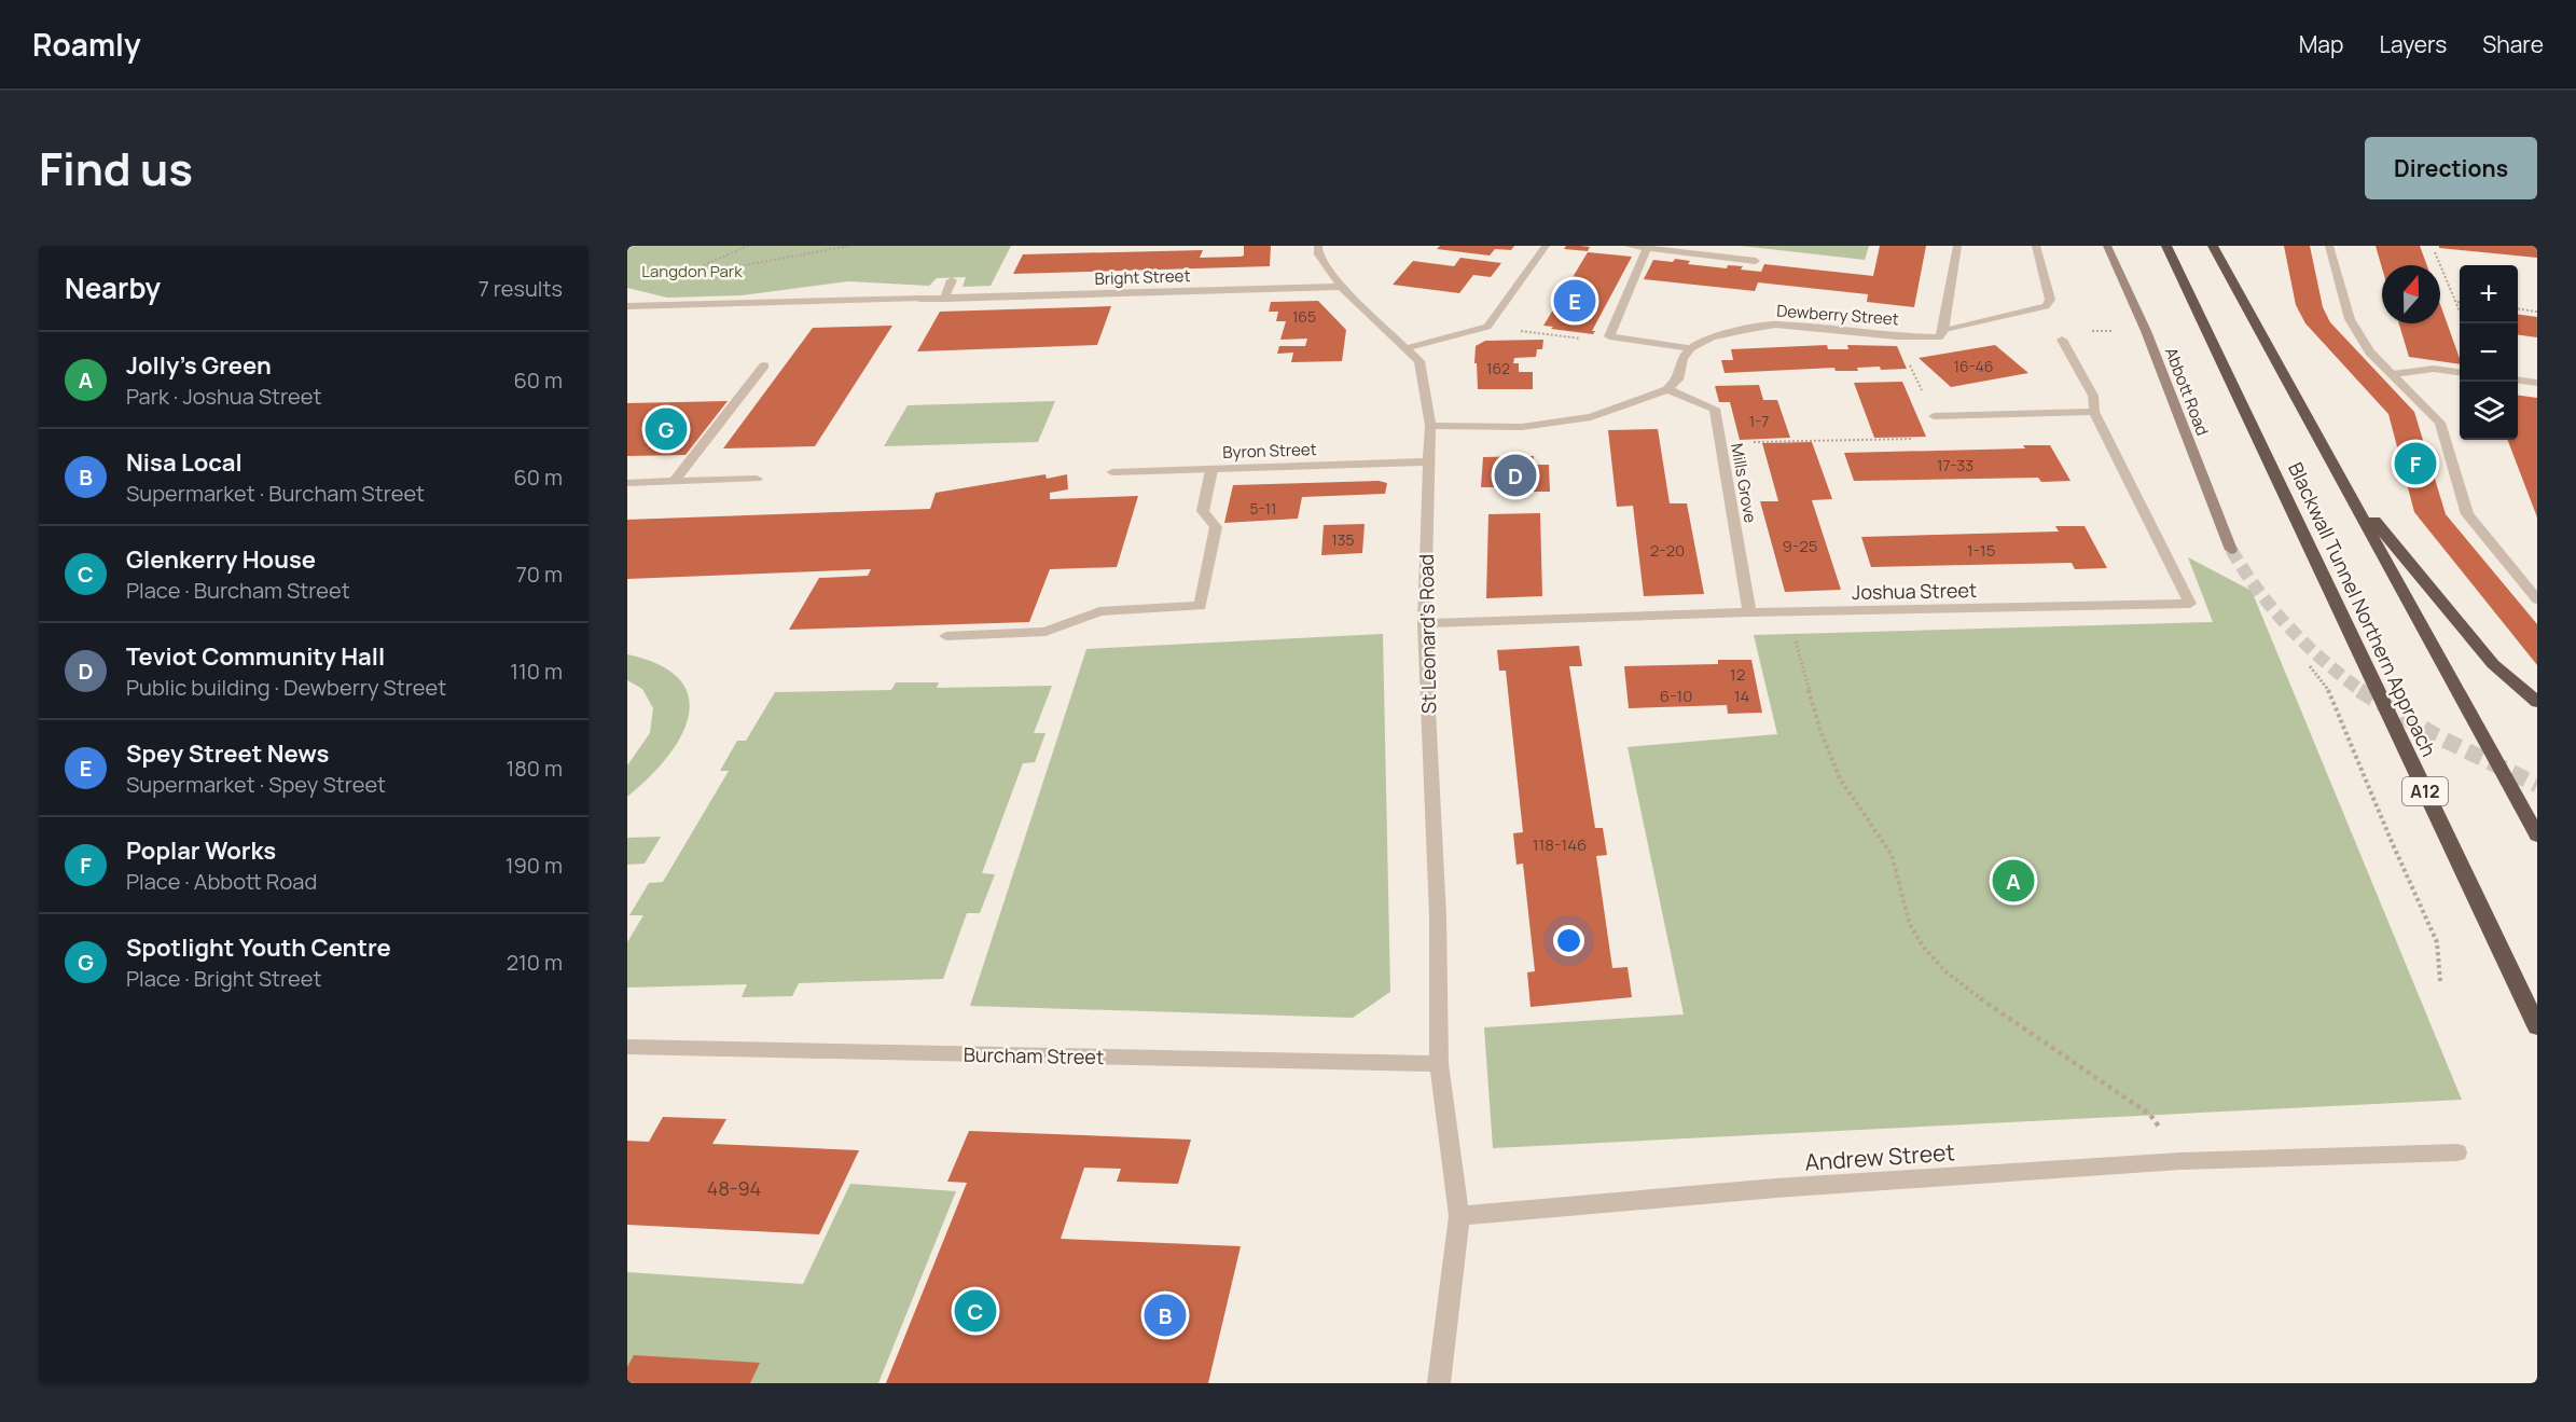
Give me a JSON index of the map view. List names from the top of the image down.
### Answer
{
  "streets": {
    "highway": ["Blackwall Tunnel Northern Approach", "A12"],
    "main road": ["Abbott Road"],
    "street": [
      "Bright Street",
      "Dewberry Street",
      "Byron Street",
      "Mills Grove",
      "Joshua Street",
      "St Leonard's Road",
      "Burcham Street",
      "Andrew Street"
    ]
  },
  "crossings": [
    ["Bright Street", "St Leonard's Road"],
    ["Byron Street", "St Leonard's Road"],
    ["Mills Grove", "Joshua Street"],
    ["Joshua Street", "St Leonard's Road"],
    ["St Leonard's Road", "Burcham Street"]
  ],
  "parks": ["Langdon Park"],
  "house_numbers": [
    "165",
    "16-46",
    "162",
    "1-7",
    "17-33",
    "5-11",
    "135",
    "9-25",
    "2-20",
    "1-15",
    "12",
    "6-10",
    "14",
    "118-146",
    "48-94"
  ],
  "north": "top",
  "page": {
    "header": "Roamly",
    "nav": ["Map", "Layers", "Share"],
    "title": "Find us",
    "buttons": "Directions",
    "heading": ["Nearby", "7 results"],
    "map_buttons": ["+", "−"],
    "pins": [
      "E",
      "G",
      "F",
      "D",
      "A",
      "C",
      "B"
    ],
    "list": [
      {
        "mark": "A",
        "name": "Jolly's Green",
        "note": "Park · Joshua Street",
        "value": "60 m"
      },
      {
        "mark": "B",
        "name": "Nisa Local",
        "note": "Supermarket · Burcham Street",
        "value": "60 m"
      },
      {
        "mark": "C",
        "name": "Glenkerry House",
        "note": "Place · Burcham Street",
        "value": "70 m"
      },
      {
        "mark": "D",
        "name": "Teviot Community Hall",
        "note": "Public building · Dewberry Street",
        "value": "110 m"
      },
      {
        "mark": "E",
        "name": "Spey Street News",
        "note": "Supermarket · Spey Street",
        "value": "180 m"
      },
      {
        "mark": "F",
        "name": "Poplar Works",
        "note": "Place · Abbott Road",
        "value": "190 m"
      },
      {
        "mark": "G",
        "name": "Spotlight Youth Centre",
        "note": "Place · Bright Street",
        "value": "210 m"
      }
    ]
  }
}
